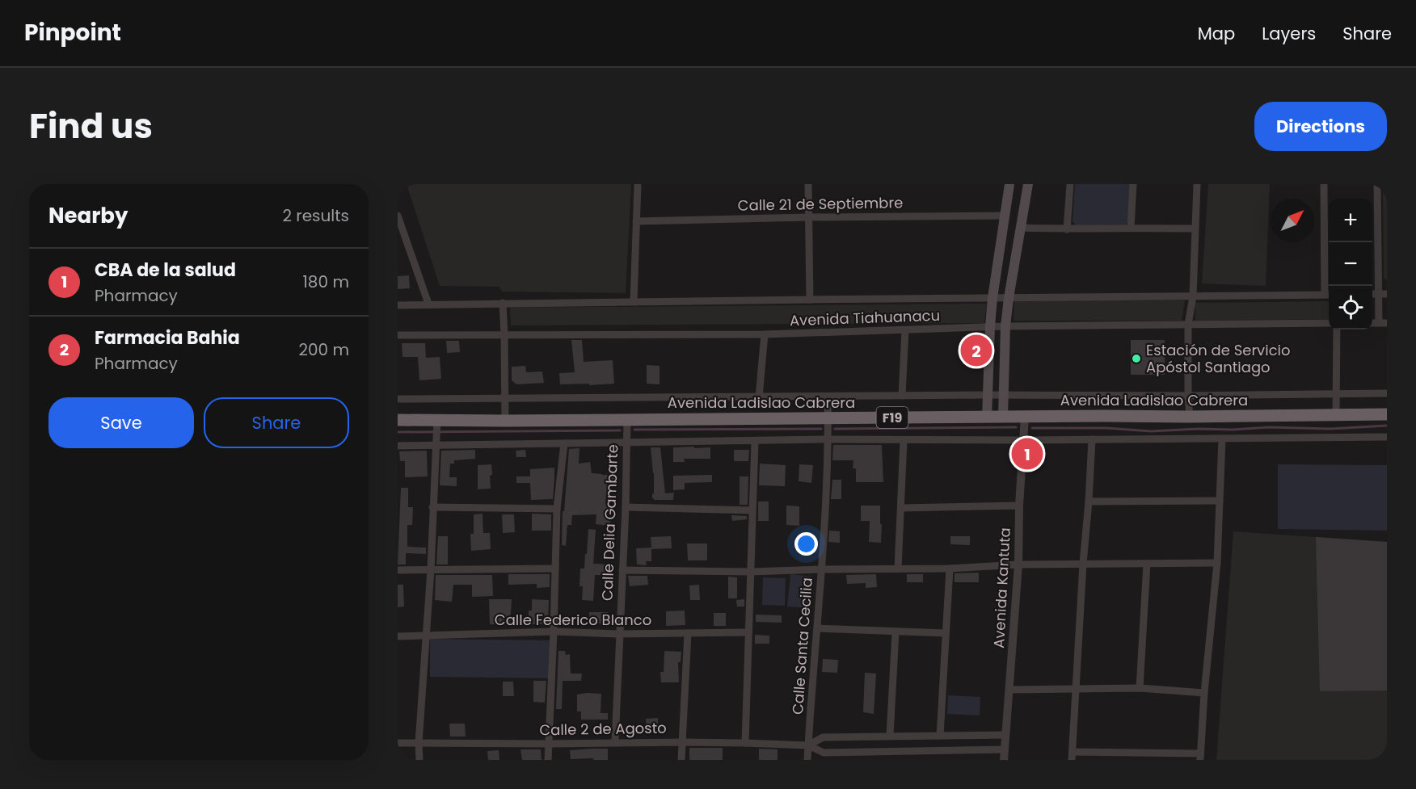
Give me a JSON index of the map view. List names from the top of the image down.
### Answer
{
  "streets": {
    "highway": ["Avenida Ladislao Cabrera", "F19"],
    "street": [
      "Calle 21 de Septiembre",
      "Avenida Tiahuanacu",
      "Calle Delia Gambarte",
      "Avenida Kantuta",
      "Calle Federico Blanco",
      "Calle Santa Cecilia",
      "Calle 2 de Agosto"
    ]
  },
  "crossings": [
    ["Avenida Ladislao Cabrera", "Calle Delia Gambarte"],
    ["Avenida Ladislao Cabrera", "Avenida Kantuta"],
    ["Avenida Ladislao Cabrera", "Calle Santa Cecilia"],
    ["Calle Delia Gambarte", "Calle Federico Blanco"],
    ["Calle Delia Gambarte", "Calle 2 de Agosto"],
    ["Avenida Kantuta", "Calle 2 de Agosto"],
    ["Calle Santa Cecilia", "Calle 2 de Agosto"]
  ],
  "places": ["Estación de Servicio Apóstol Santiago"],
  "north": "top right",
  "page": {
    "header": "Pinpoint",
    "nav": ["Map", "Layers", "Share"],
    "title": "Find us",
    "buttons": [
      "Directions",
      ["Save", "Share"]
    ],
    "heading": ["Nearby", "2 results"],
    "map_buttons": ["+", "−"],
    "list": [
      {
        "mark": "1",
        "name": "CBA de la salud",
        "note": "Pharmacy",
        "value": "180 m"
      },
      {
        "mark": "2",
        "name": "Farmacia Bahia",
        "note": "Pharmacy",
        "value": "200 m"
      }
    ],
    "pins": ["2", "1"]
  }
}
